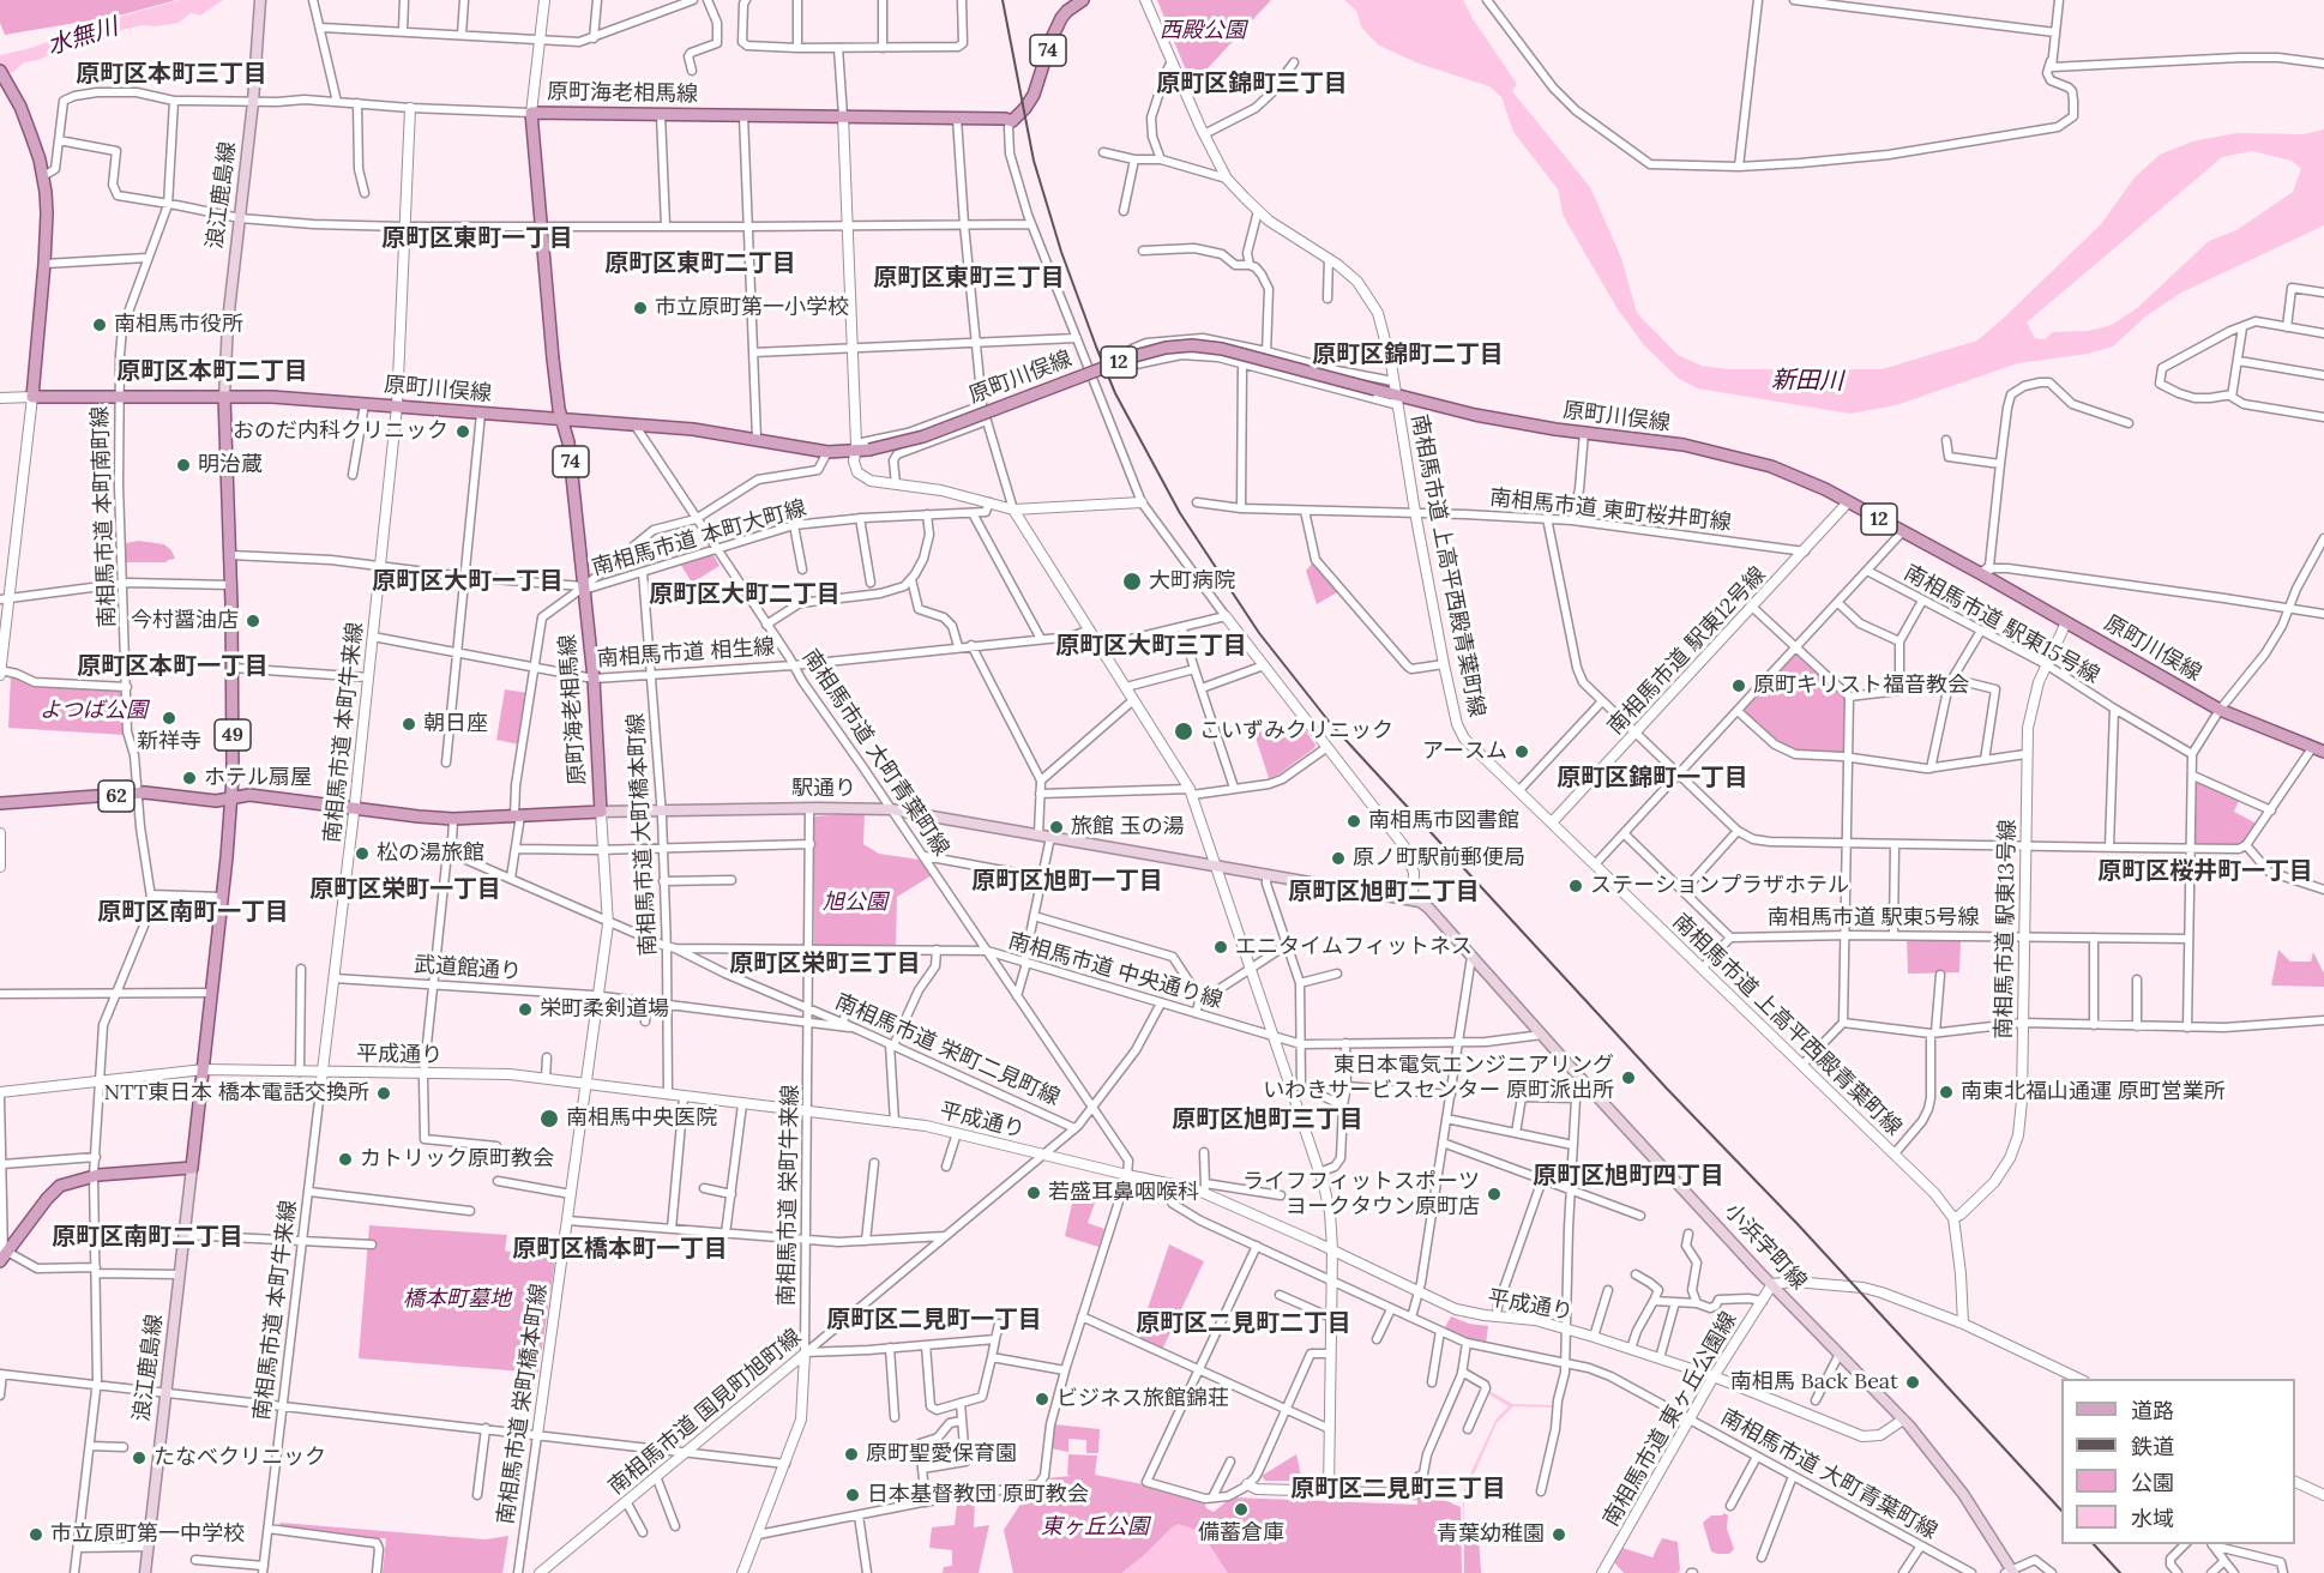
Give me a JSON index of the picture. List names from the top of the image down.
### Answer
{
  "streets": {
    "main road": [
      "74",
      "原町海老相馬線",
      "浪江鹿島線",
      "12",
      "原町川俣線",
      "49",
      "駅通り",
      "62",
      "小浜字町線"
    ],
    "street": [
      "南相馬市道 東町桜井町線",
      "南相馬市道 本町南町線",
      "南相馬市道 本町大町線",
      "南相馬市道 上高平西殿青葉町線",
      "南相馬市道 駅東15号線",
      "南相馬市道 駅東12号線",
      "南相馬市道 相生線",
      "南相馬市道 本町牛来線",
      "南相馬市道 大町青葉町線",
      "南相馬市道 大町橋本町線",
      "南相馬市道 駅東5号線",
      "南相馬市道 駅東13号線",
      "武道館通り",
      "南相馬市道 中央通り線",
      "南相馬市道 栄町二見町線",
      "平成通り",
      "南相馬市道 栄町牛来線",
      "南相馬市道 栄町橋本町線",
      "南相馬市道 国見町旭町線",
      "南相馬市道 東ヶ丘公園線"
    ]
  },
  "crossings": [
    ["74", "原町海老相馬線"],
    ["原町海老相馬線", "原町川俣線"],
    ["原町海老相馬線", "南相馬市道 本町大町線"],
    ["原町海老相馬線", "南相馬市道 相生線"],
    ["原町海老相馬線", "駅通り"],
    ["原町海老相馬線", "南相馬市道 栄町橋本町線"],
    ["浪江鹿島線", "原町川俣線"],
    ["浪江鹿島線", "49"],
    ["原町川俣線", "南相馬市道 本町南町線"],
    ["原町川俣線", "南相馬市道 上高平西殿青葉町線"],
    ["原町川俣線", "南相馬市道 駅東12号線"],
    ["原町川俣線", "南相馬市道 本町牛来線"],
    ["原町川俣線", "49"],
    ["原町川俣線", "南相馬市道 大町青葉町線"],
    ["原町川俣線", "南相馬市道 駅東13号線"],
    ["南相馬市道 東町桜井町線", "南相馬市道 上高平西殿青葉町線"],
    ["南相馬市道 東町桜井町線", "南相馬市道 駅東12号線"],
    ["南相馬市道 本町南町線", "62"],
    ["南相馬市道 本町南町線", "平成通り"],
    ["南相馬市道 本町大町線", "南相馬市道 本町牛来線"],
    ["南相馬市道 本町大町線", "49"],
    ["南相馬市道 本町大町線", "南相馬市道 大町青葉町線"],
    ["南相馬市道 本町大町線", "南相馬市道 大町橋本町線"],
    ["南相馬市道 上高平西殿青葉町線", "南相馬市道 駅東12号線"],
    ["南相馬市道 上高平西殿青葉町線", "南相馬市道 駅東13号線"],
    ["南相馬市道 駅東15号線", "南相馬市道 駅東13号線"],
    ["南相馬市道 相生線", "南相馬市道 本町牛来線"],
    ["南相馬市道 相生線", "南相馬市道 大町青葉町線"],
    ["南相馬市道 相生線", "南相馬市道 大町橋本町線"],
    ["南相馬市道 本町牛来線", "駅通り"],
    ["南相馬市道 本町牛来線", "武道館通り"],
    ["南相馬市道 本町牛来線", "平成通り"],
    ["49", "駅通り"],
    ["49", "62"],
    ["49", "平成通り"],
    ["南相馬市道 大町青葉町線", "駅通り"],
    ["南相馬市道 大町青葉町線", "南相馬市道 中央通り線"],
    ["南相馬市道 大町青葉町線", "平成通り"],
    ["南相馬市道 大町青葉町線", "南相馬市道 国見町旭町線"],
    ["南相馬市道 大町青葉町線", "南相馬市道 東ヶ丘公園線"],
    ["駅通り", "62"],
    ["駅通り", "南相馬市道 大町橋本町線"],
    ["駅通り", "南相馬市道 栄町牛来線"],
    ["駅通り", "小浜字町線"],
    ["駅通り", "南相馬市道 栄町橋本町線"],
    ["南相馬市道 大町橋本町線", "武道館通り"],
    ["南相馬市道 大町橋本町線", "南相馬市道 中央通り線"],
    ["南相馬市道 大町橋本町線", "南相馬市道 栄町二見町線"],
    ["南相馬市道 大町橋本町線", "平成通り"],
    ["南相馬市道 駅東5号線", "南相馬市道 駅東13号線"],
    ["武道館通り", "南相馬市道 栄町二見町線"],
    ["武道館通り", "南相馬市道 栄町牛来線"],
    ["武道館通り", "南相馬市道 栄町橋本町線"],
    ["南相馬市道 中央通り線", "南相馬市道 栄町二見町線"],
    ["南相馬市道 中央通り線", "南相馬市道 栄町牛来線"],
    ["南相馬市道 中央通り線", "小浜字町線"],
    ["南相馬市道 中央通り線", "南相馬市道 国見町旭町線"],
    ["南相馬市道 栄町二見町線", "南相馬市道 栄町牛来線"],
    ["南相馬市道 栄町二見町線", "南相馬市道 栄町橋本町線"],
    ["南相馬市道 栄町二見町線", "南相馬市道 国見町旭町線"],
    ["平成通り", "南相馬市道 栄町牛来線"],
    ["平成通り", "小浜字町線"],
    ["平成通り", "南相馬市道 栄町橋本町線"],
    ["平成通り", "南相馬市道 国見町旭町線"],
    ["平成通り", "南相馬市道 東ヶ丘公園線"],
    ["南相馬市道 栄町牛来線", "南相馬市道 国見町旭町線"],
    ["小浜字町線", "南相馬市道 東ヶ丘公園線"]
  ],
  "districts": [
    "原町区本町三丁目",
    "原町区錦町三丁目",
    "原町区東町一丁目",
    "原町区東町二丁目",
    "原町区東町三丁目",
    "原町区錦町二丁目",
    "原町区本町二丁目",
    "原町区大町一丁目",
    "原町区大町二丁目",
    "原町区大町三丁目",
    "原町区本町一丁目",
    "原町区錦町一丁目",
    "原町区桜井町一丁目",
    "原町区旭町一丁目",
    "原町区栄町一丁目",
    "原町区旭町二丁目",
    "原町区南町一丁目",
    "原町区栄町三丁目",
    "原町区旭町三丁目",
    "原町区旭町四丁目",
    "原町区南町二丁目",
    "原町区橋本町一丁目",
    "原町区二見町一丁目",
    "原町区二見町二丁目",
    "原町区二見町三丁目"
  ],
  "water": ["水無川", "新田川"],
  "parks": [
    "西殿公園",
    "よつば公園",
    "旭公園",
    "橋本町墓地",
    "東ヶ丘公園"
  ],
  "places": [
    "市立原町第一小学校",
    "南相馬市役所",
    "おのだ内科クリニック",
    "明治蔵",
    "大町病院",
    "今村醤油店",
    "原町キリスト福音教会",
    "新祥寺",
    "朝日座",
    "こいずみクリニック",
    "アースム",
    "ホテル扇屋",
    "南相馬市図書館",
    "旅館 玉の湯",
    "松の湯旅館",
    "原ノ町駅前郵便局",
    "ステーションプラザホテル",
    "エニタイムフィットネス",
    "栄町柔剣道場",
    "東日本電気エンジニアリング いわきサービスセンター 原町派出所",
    "南東北福山通運 原町営業所",
    "NTT東日本 橋本電話交換所",
    "南相馬中央医院",
    "カトリック原町教会",
    "若盛耳鼻咽喉科",
    "ライフフィットスポーツ ヨークタウン原町店",
    "南相馬 Back Beat",
    "ビジネス旅館錦荘",
    "原町聖愛保育園",
    "たなべクリニック",
    "日本基督教団 原町教会",
    "備蓄倉庫",
    "市立原町第一中学校",
    "青葉幼稚園"
  ],
  "legend": [
    "道路",
    "鉄道",
    "公園",
    "水域"
  ]
}
